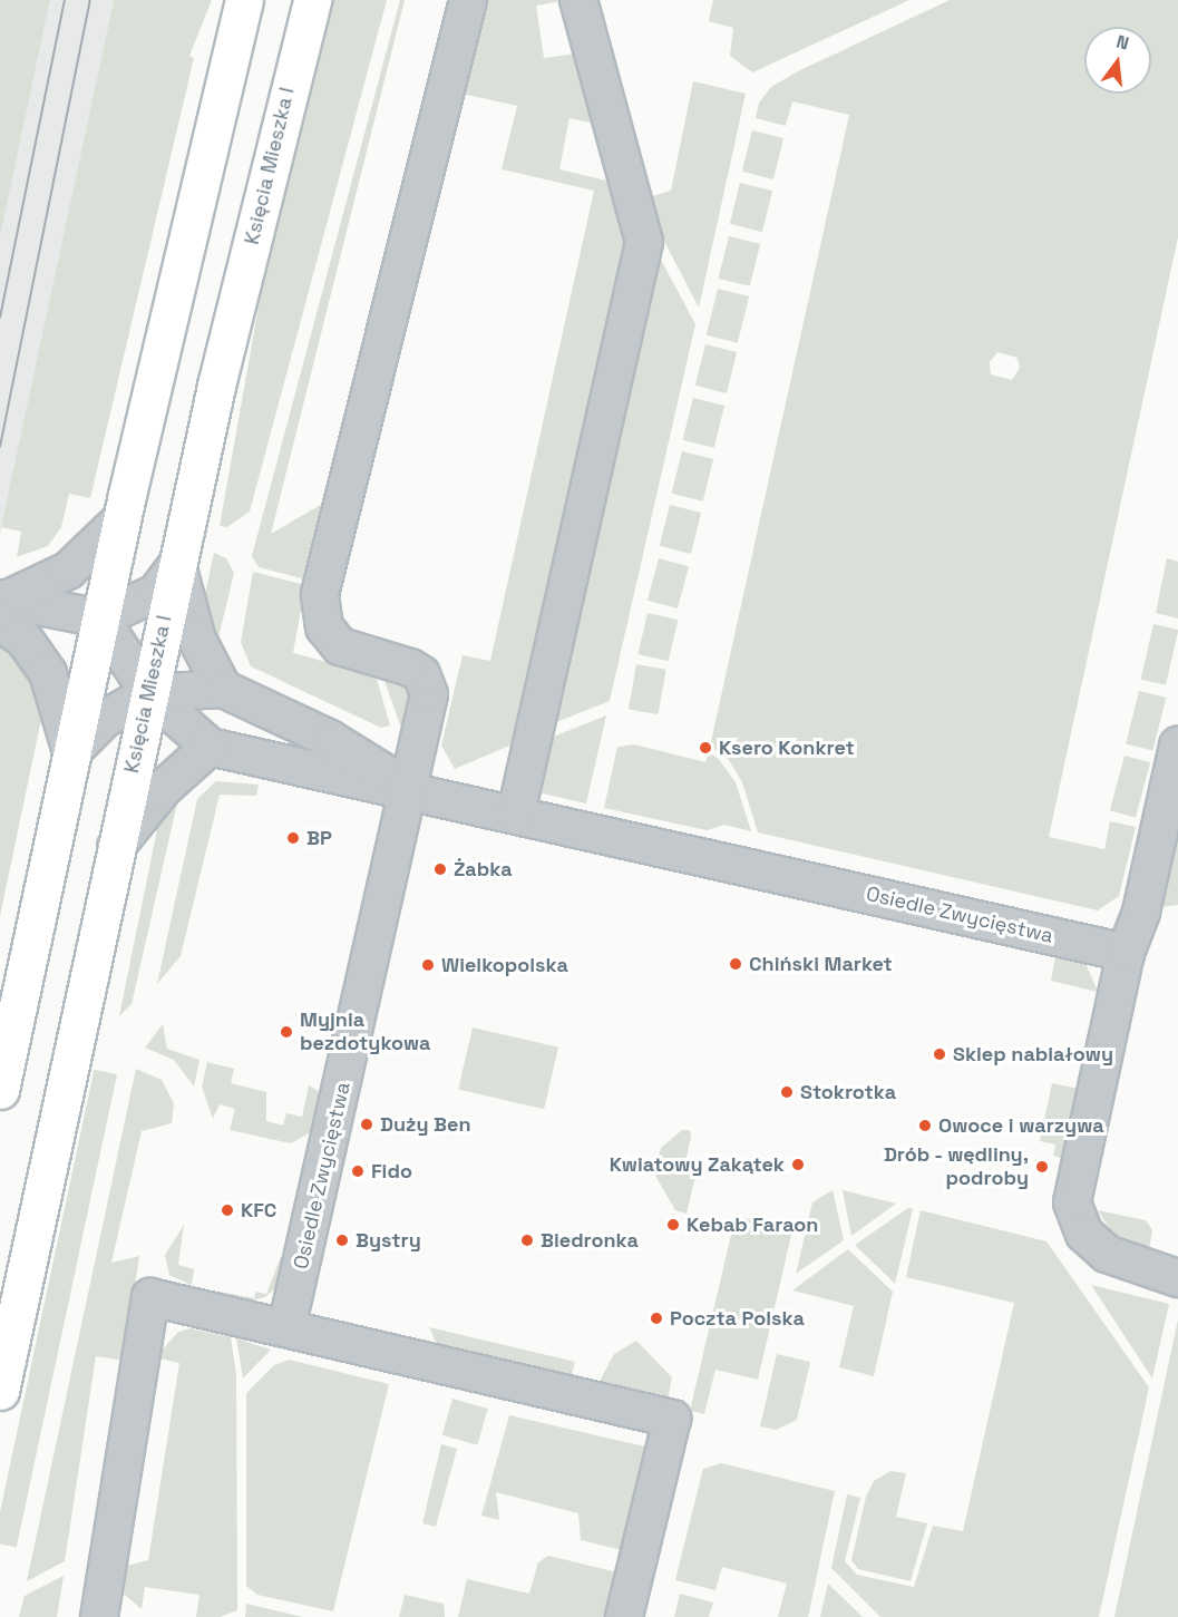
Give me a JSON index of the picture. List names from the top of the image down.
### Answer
{
  "streets": {
    "street": ["Księcia Mieszka I", "Osiedle Zwycięstwa"]
  },
  "places": [
    "Ksero Konkret",
    "BP",
    "Żabka",
    "Chiński Market",
    "Wielkopolska",
    "Myjnia bezdotykowa",
    "Sklep nabiałowy",
    "Stokrotka",
    "Duży Ben",
    "Owoce i warzywa",
    "Kwiatowy Zakątek",
    "Drób - wędliny, podroby",
    "Fido",
    "KFC",
    "Kebab Faraon",
    "Bystry",
    "Biedronka",
    "Poczta Polska"
  ],
  "north": "top"
}
